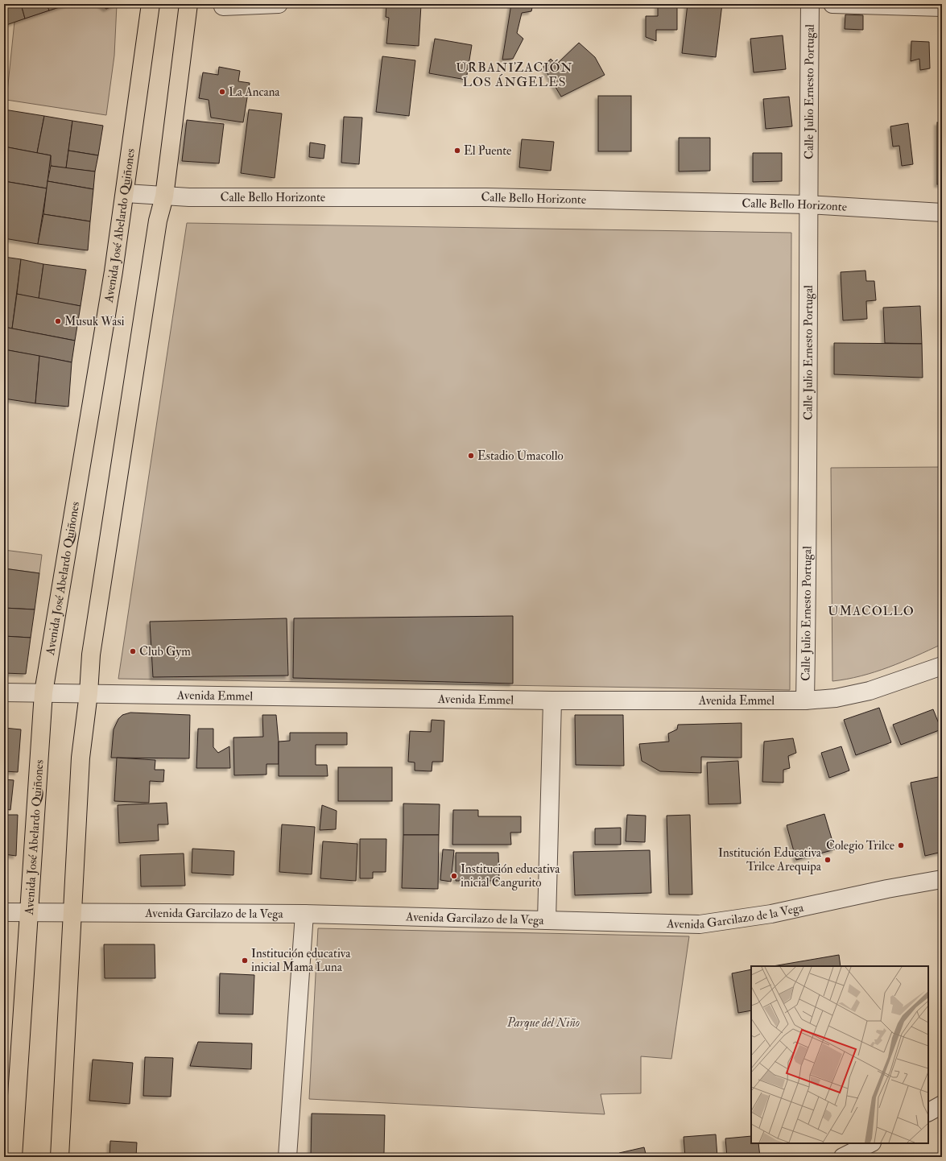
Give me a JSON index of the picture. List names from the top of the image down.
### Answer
{
  "streets": {
    "main road": ["Avenida José Abelardo Quiñones"],
    "street": [
      "Calle Julio Ernesto Portugal",
      "Calle Bello Horizonte",
      "Avenida Emmel",
      "Avenida Garcilazo de la Vega"
    ]
  },
  "crossings": [
    ["Calle Julio Ernesto Portugal", "Calle Bello Horizonte"],
    ["Calle Julio Ernesto Portugal", "Avenida Emmel"],
    ["Calle Bello Horizonte", "Avenida José Abelardo Quiñones"],
    ["Avenida José Abelardo Quiñones", "Avenida Emmel"],
    ["Avenida José Abelardo Quiñones", "Avenida Garcilazo de la Vega"]
  ],
  "districts": ["URBANIZACIÓN LOS ÁNGELES", "UMACOLLO"],
  "parks": ["Parque del Niño"],
  "places": [
    "La Ancana",
    "El Puente",
    "Musuk Wasi",
    "Estadio Umacollo",
    "Club Gym",
    "Colegio Trilce",
    "Institución Educativa Trilce Arequipa",
    "Institución educativa inicial Cangurito",
    "Institución educativa inicial Mama Luna"
  ]
}
